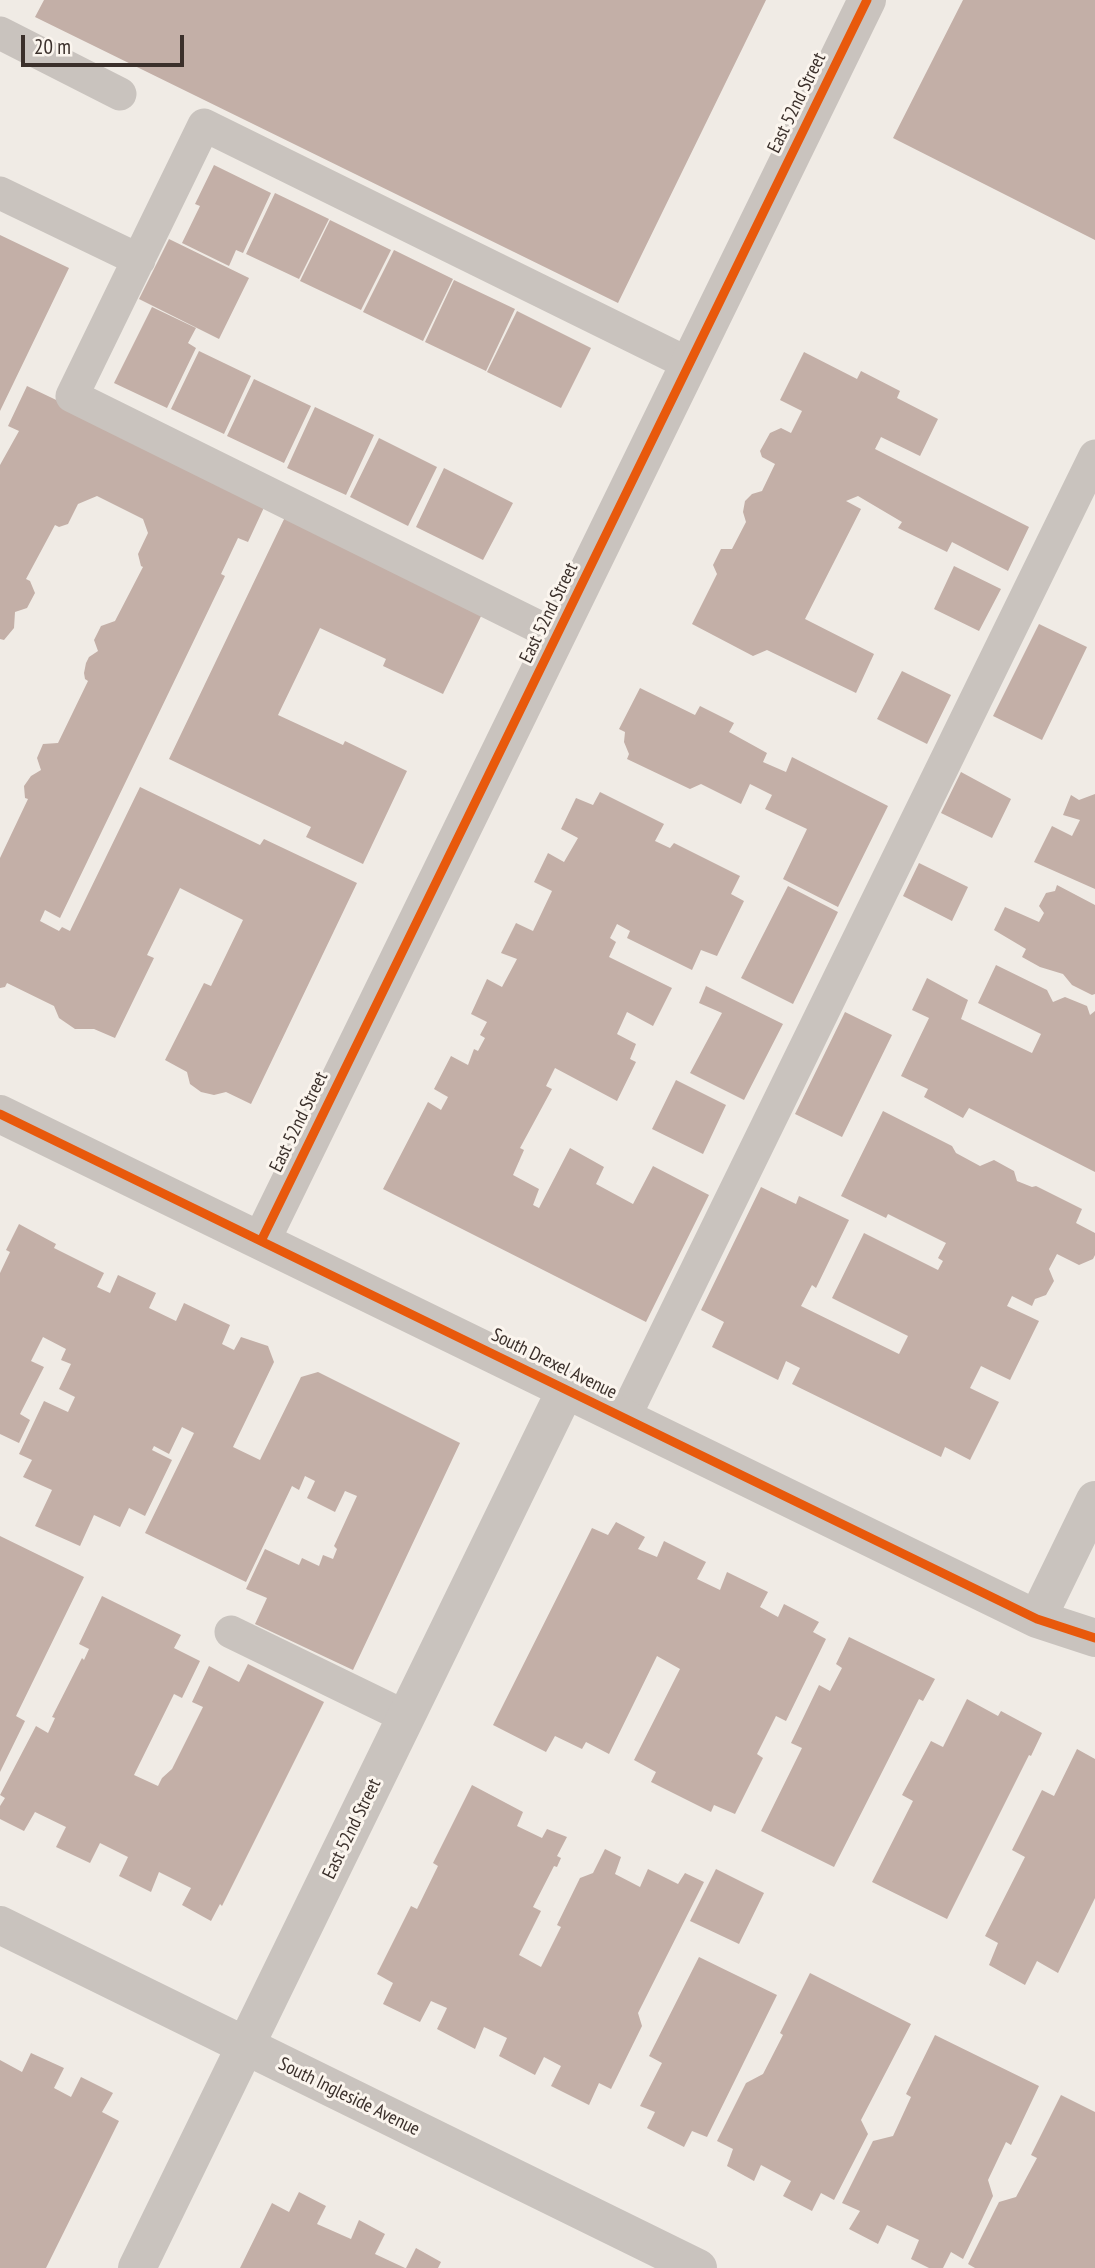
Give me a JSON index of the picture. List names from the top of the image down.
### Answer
{
  "streets": {
    "street": ["East 52nd Street", "South Drexel Avenue", "South Ingleside Avenue"]
  },
  "crossings": [
    ["East 52nd Street", "South Drexel Avenue"],
    ["East 52nd Street", "South Ingleside Avenue"]
  ],
  "scale_bar": "20 m"
}
